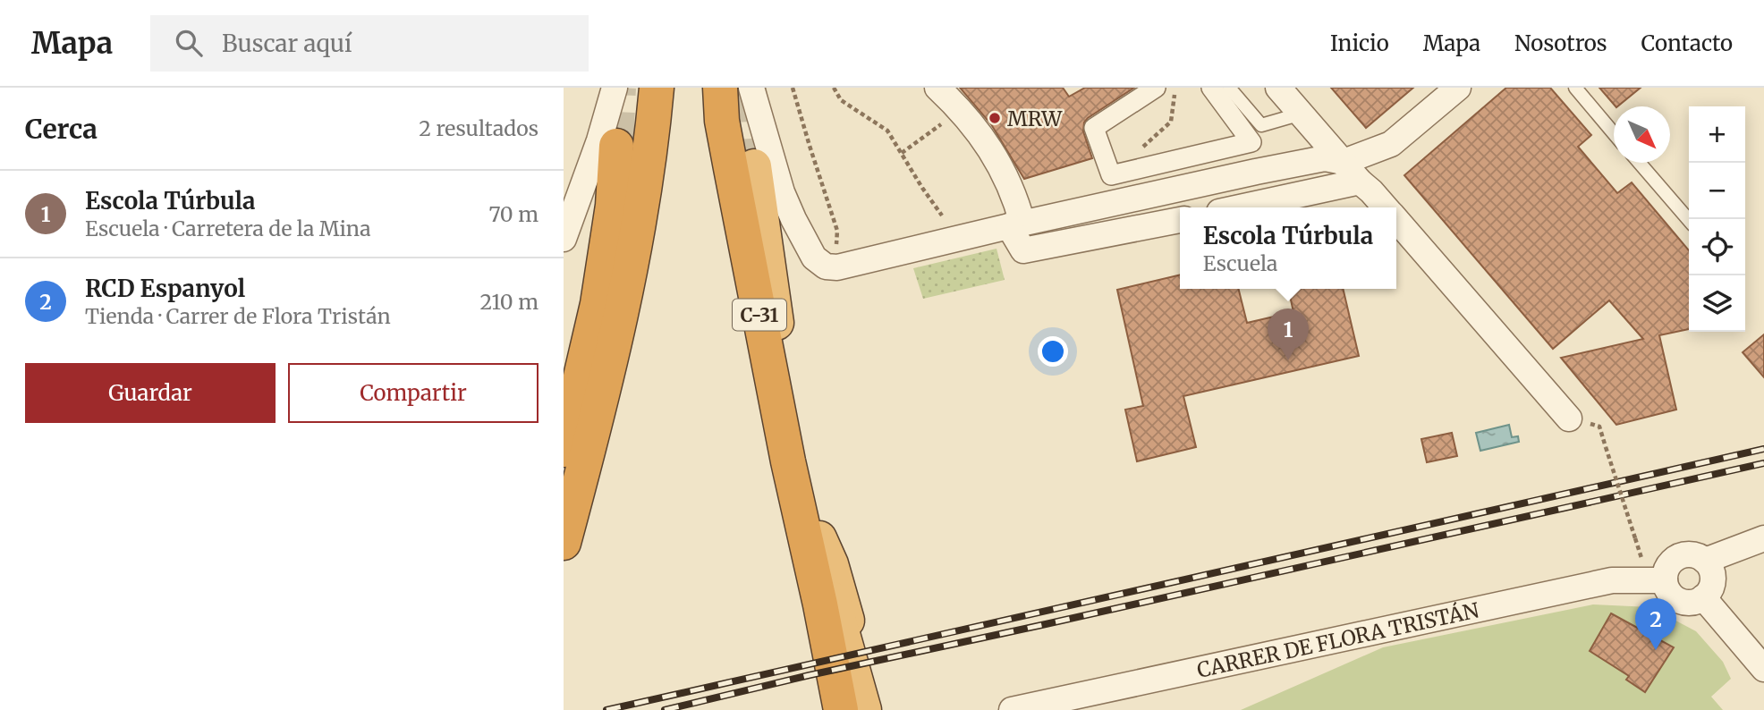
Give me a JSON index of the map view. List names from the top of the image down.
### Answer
{
  "streets": {
    "highway": ["C-31"],
    "street": ["CARRER DE FLORA TRISTÁN"]
  },
  "places": ["MRW"],
  "north": "bottom right",
  "page": {
    "header": "Mapa",
    "search": "Buscar aquí",
    "nav": [
      "Inicio",
      "Mapa",
      "Nosotros",
      "Contacto"
    ],
    "heading": ["Cerca", "2 resultados"],
    "map_buttons": ["+", "−"],
    "list": [
      {
        "mark": "1",
        "name": "Escola Túrbula",
        "note": "Escuela · Carretera de la Mina",
        "value": "70 m"
      },
      {
        "mark": "2",
        "name": "RCD Espanyol",
        "note": "Tienda · Carrer de Flora Tristán",
        "value": "210 m"
      }
    ],
    "popup": ["Escola Túrbula", "Escuela"],
    "pins": ["1", "2"],
    "buttons": ["Guardar", "Compartir"]
  }
}
